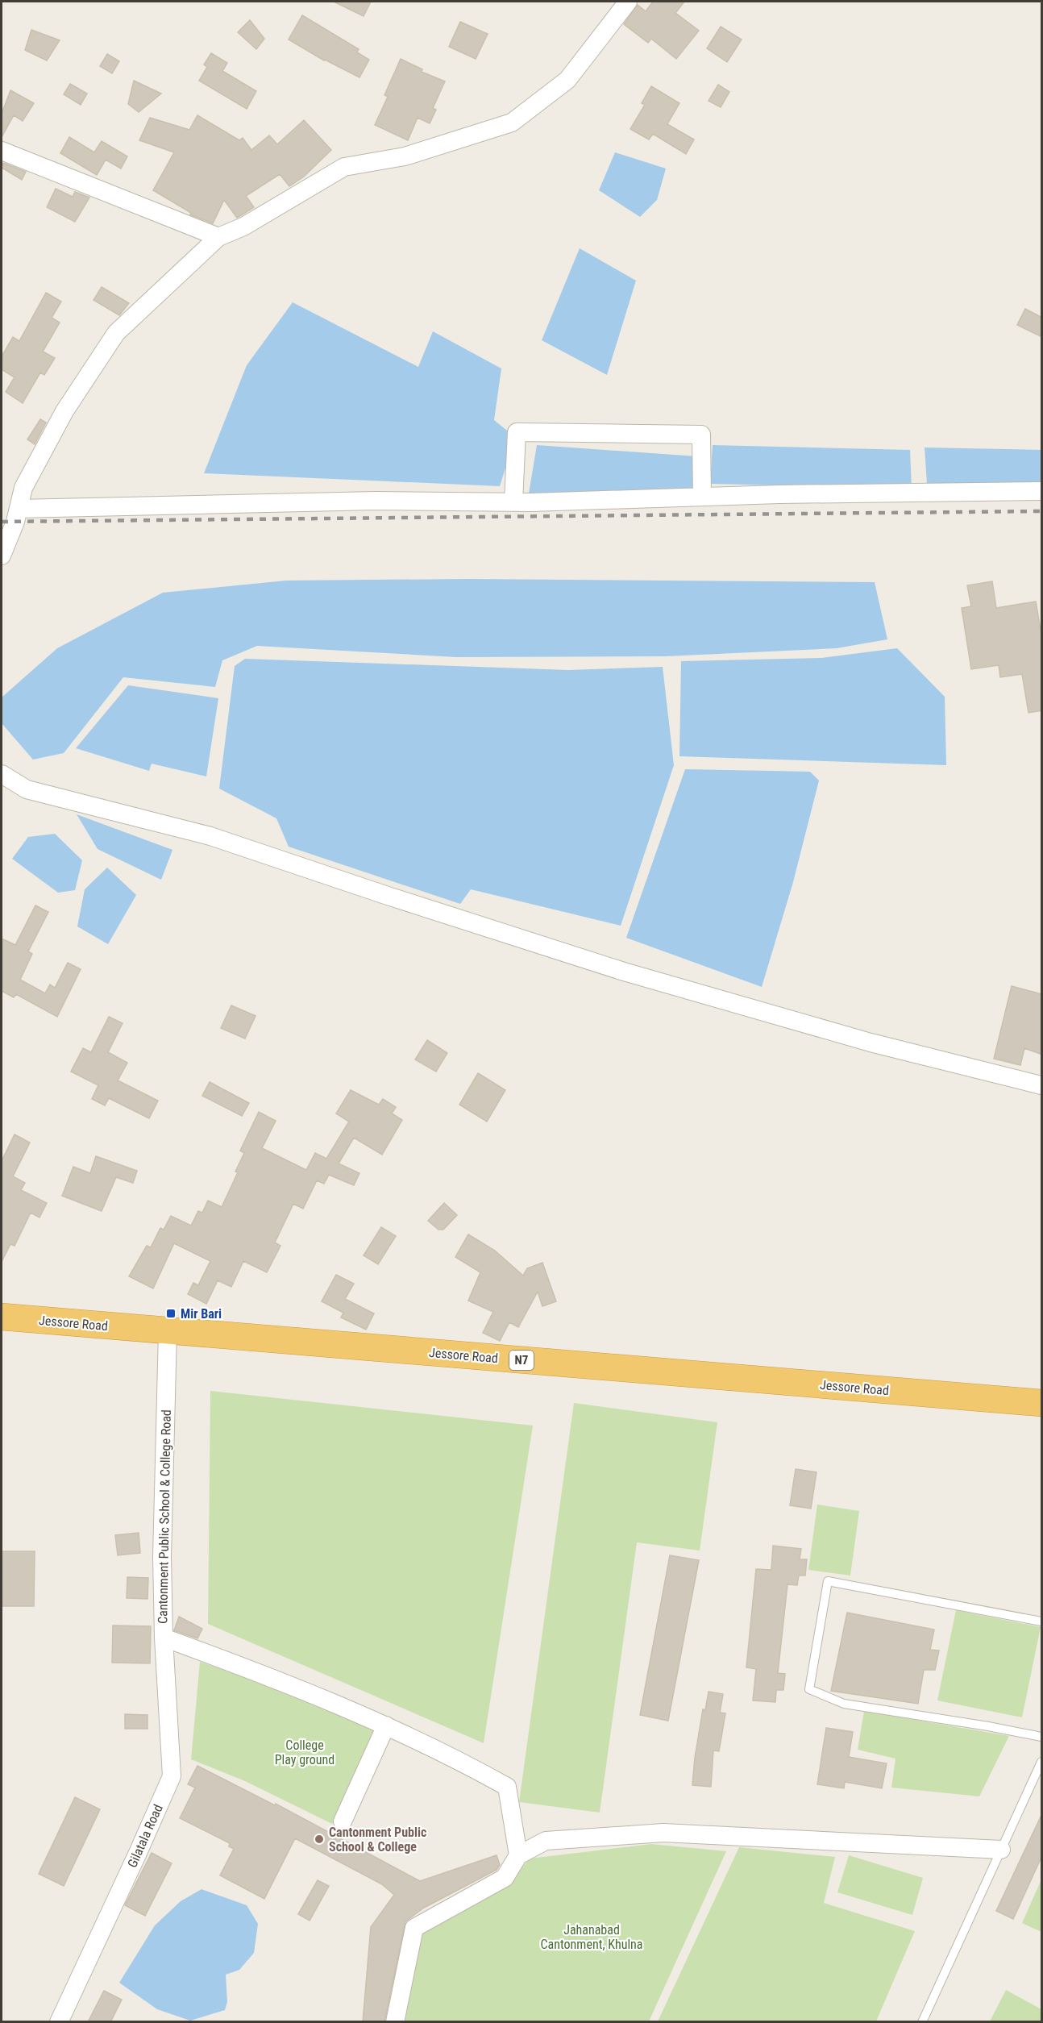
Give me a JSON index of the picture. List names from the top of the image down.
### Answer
{
  "streets": {
    "highway": ["Jessore Road", "N7"],
    "street": ["Cantonment Public School & College Road", "Gilatala Road"]
  },
  "crossings": [
    ["Jessore Road", "Cantonment Public School & College Road"],
    ["Cantonment Public School & College Road", "Gilatala Road"]
  ],
  "parks": ["College Play ground", "Jahanabad Cantonment, Khulna"],
  "places": {
    "transit": ["Mir Bari"],
    "other": ["Cantonment Public School & College"]
  }
}
